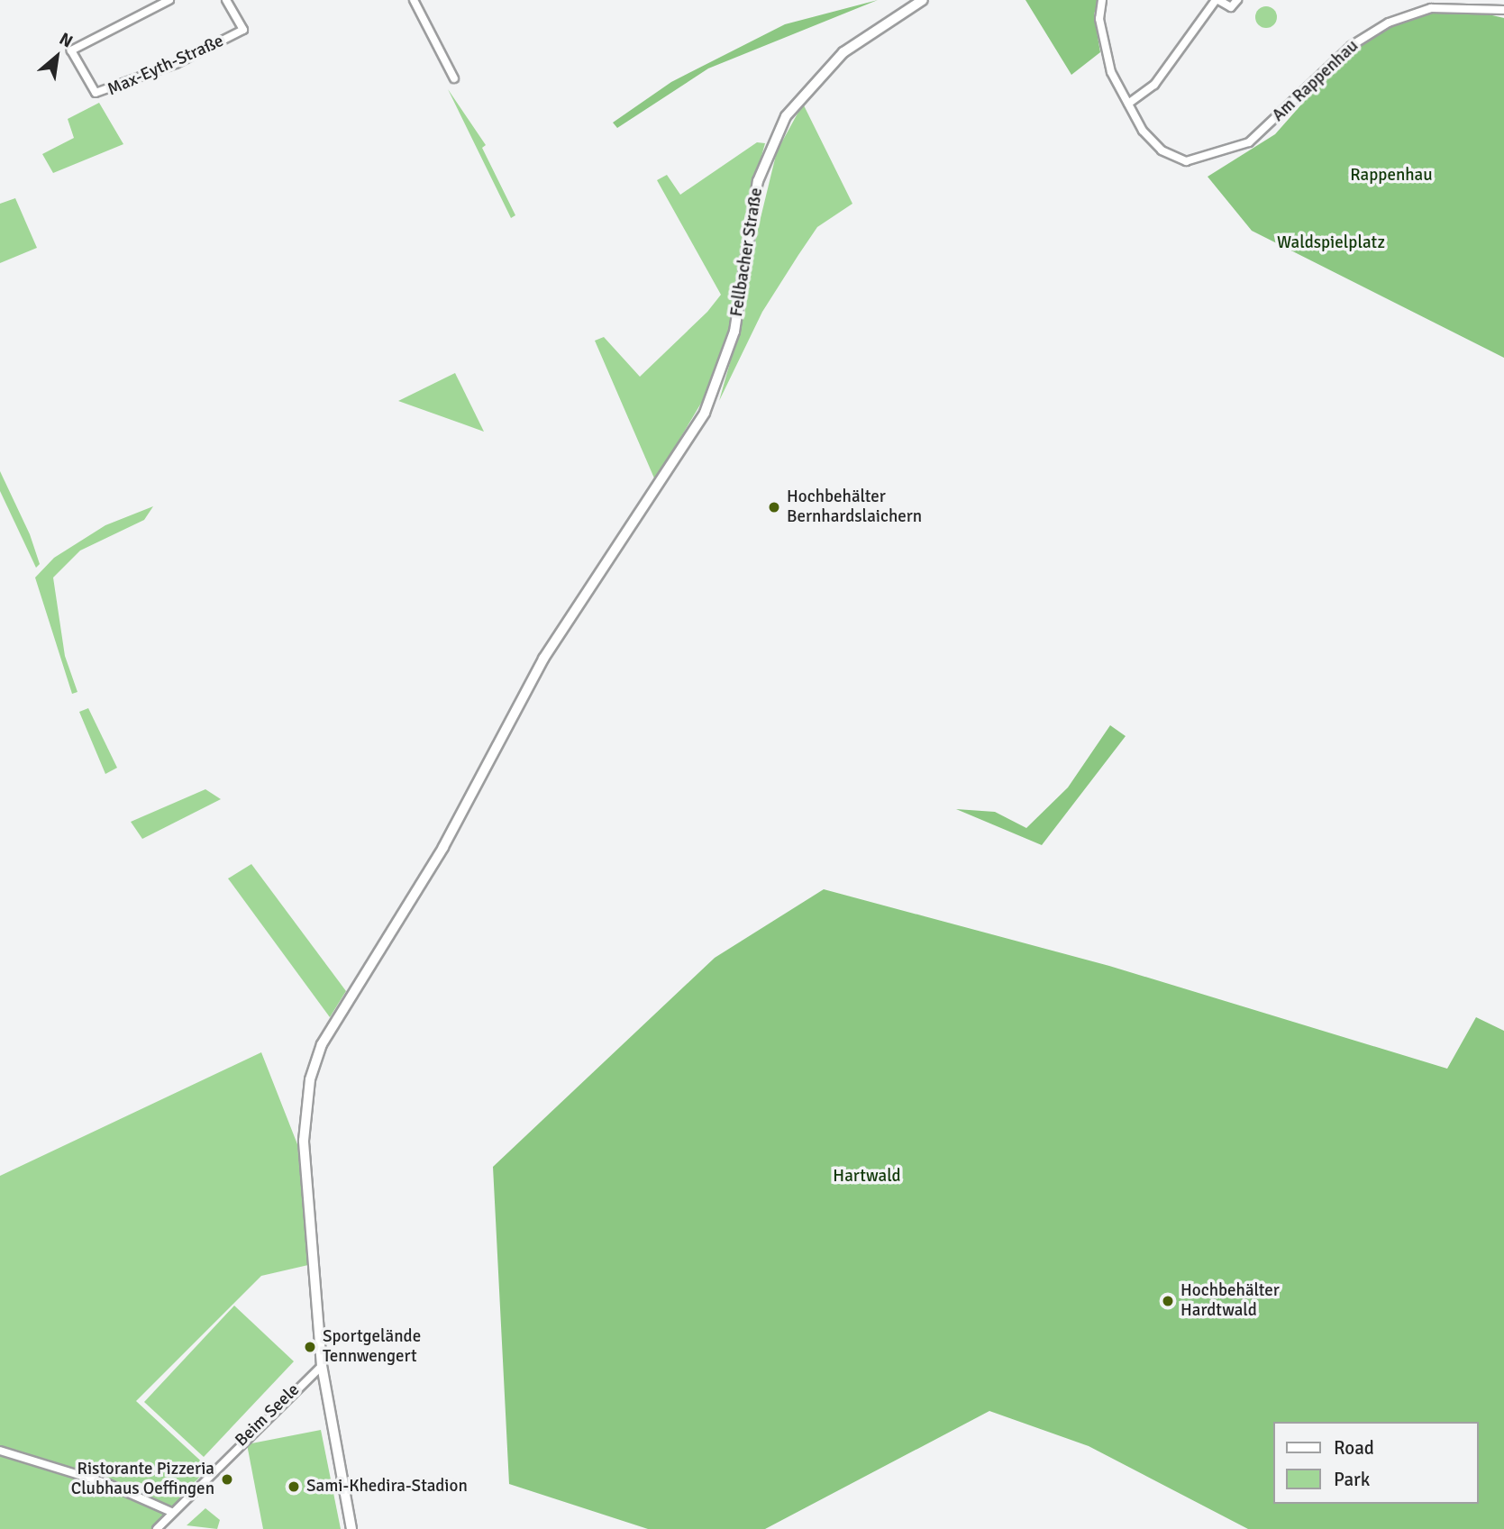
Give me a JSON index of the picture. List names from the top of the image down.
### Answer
{
  "streets": {
    "main road": ["Fellbacher Straße"],
    "street": ["Max-Eyth-Straße", "Am Rappenhau", "Beim Seele"]
  },
  "crossings": [
    ["Fellbacher Straße", "Beim Seele"]
  ],
  "parks": ["Rappenhau", "Waldspielplatz", "Hartwald"],
  "places": [
    "Hochbehälter Bernhardslaichern",
    "Hochbehälter Hardtwald",
    "Sportgelände Tennwengert",
    "Ristorante Pizzeria Clubhaus Oeffingen",
    "Sami-Khedira-Stadion"
  ],
  "legend": ["Road", "Park"],
  "north": "top right"
}
